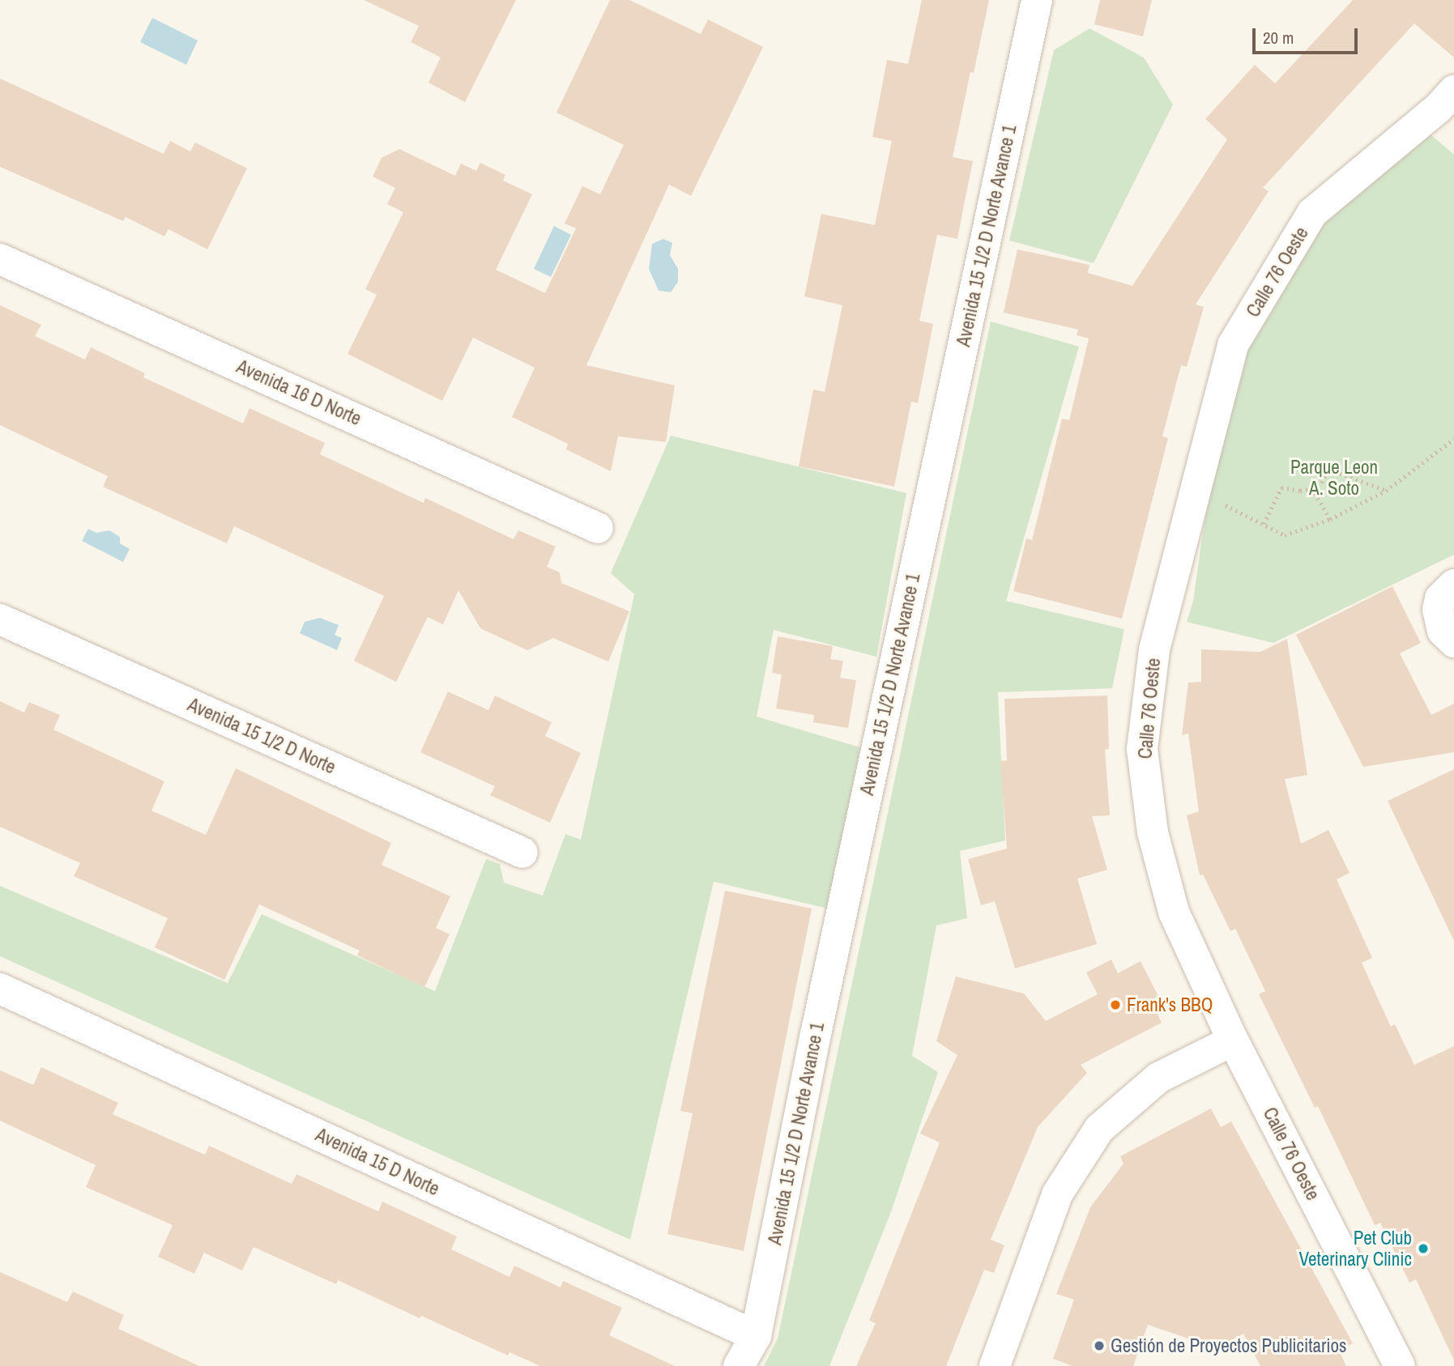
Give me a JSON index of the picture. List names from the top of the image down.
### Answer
{
  "streets": {
    "street": [
      "Avenida 15 1/2 D Norte Avance 1",
      "Calle 76 Oeste",
      "Avenida 16 D Norte",
      "Avenida 15 1/2 D Norte",
      "Avenida 15 D Norte"
    ]
  },
  "crossings": [
    ["Avenida 15 1/2 D Norte Avance 1", "Avenida 15 D Norte"]
  ],
  "parks": ["Parque Leon A. Soto"],
  "places": ["Frank's BBQ", "Pet Club Veterinary Clinic", "Gestión de Proyectos Publicitarios"],
  "scale_bar": "20 m"
}
